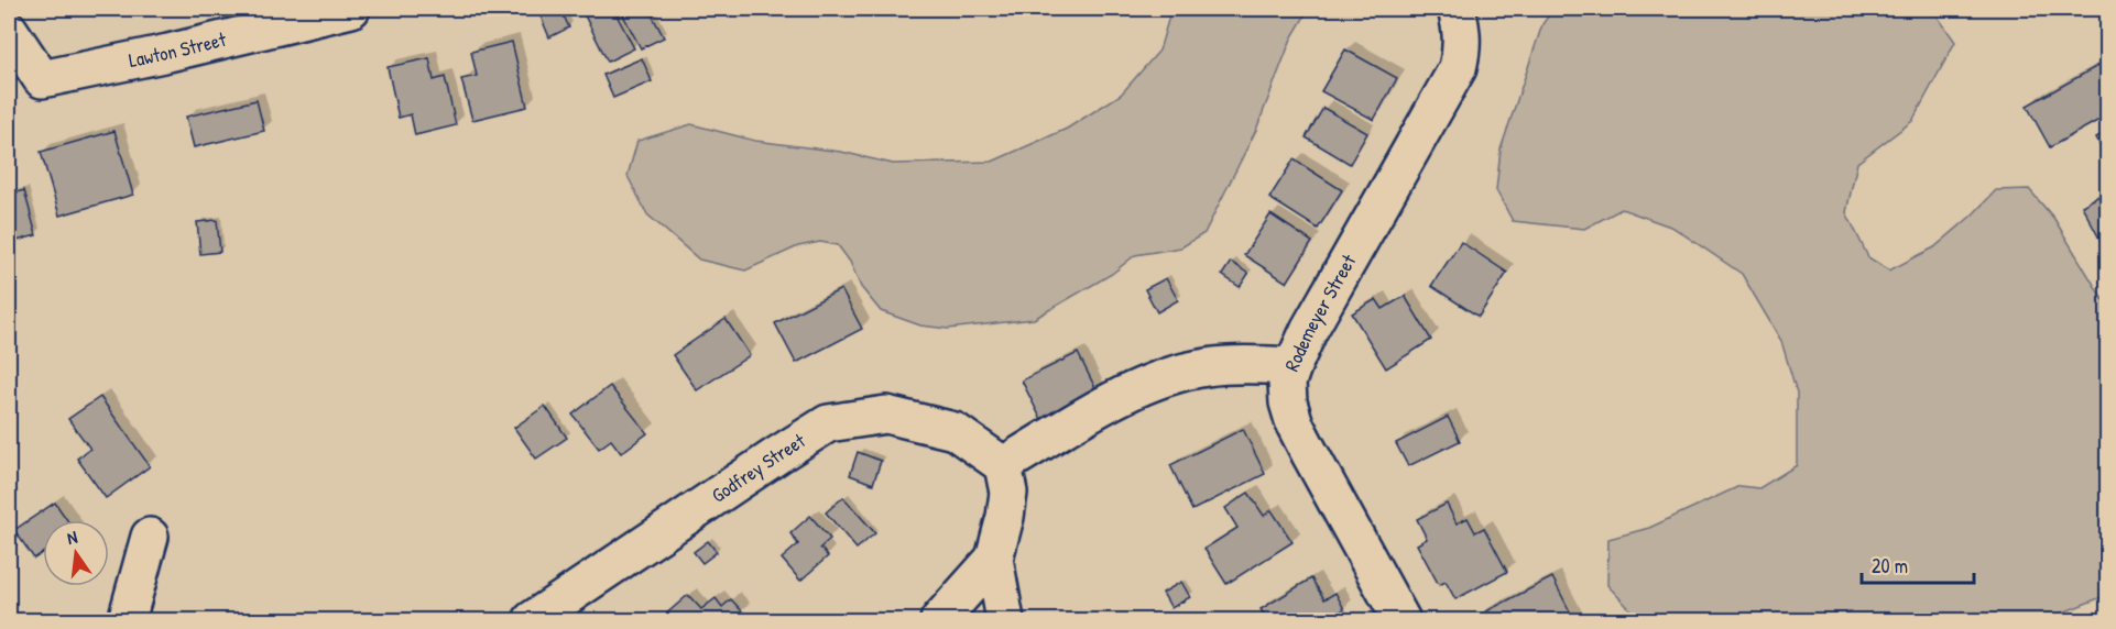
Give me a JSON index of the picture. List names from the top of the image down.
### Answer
{
  "streets": {
    "street": ["Lawton Street", "Rodemeyer Street", "Godfrey Street"]
  },
  "scale_bar": "20 m",
  "north": "top"
}
